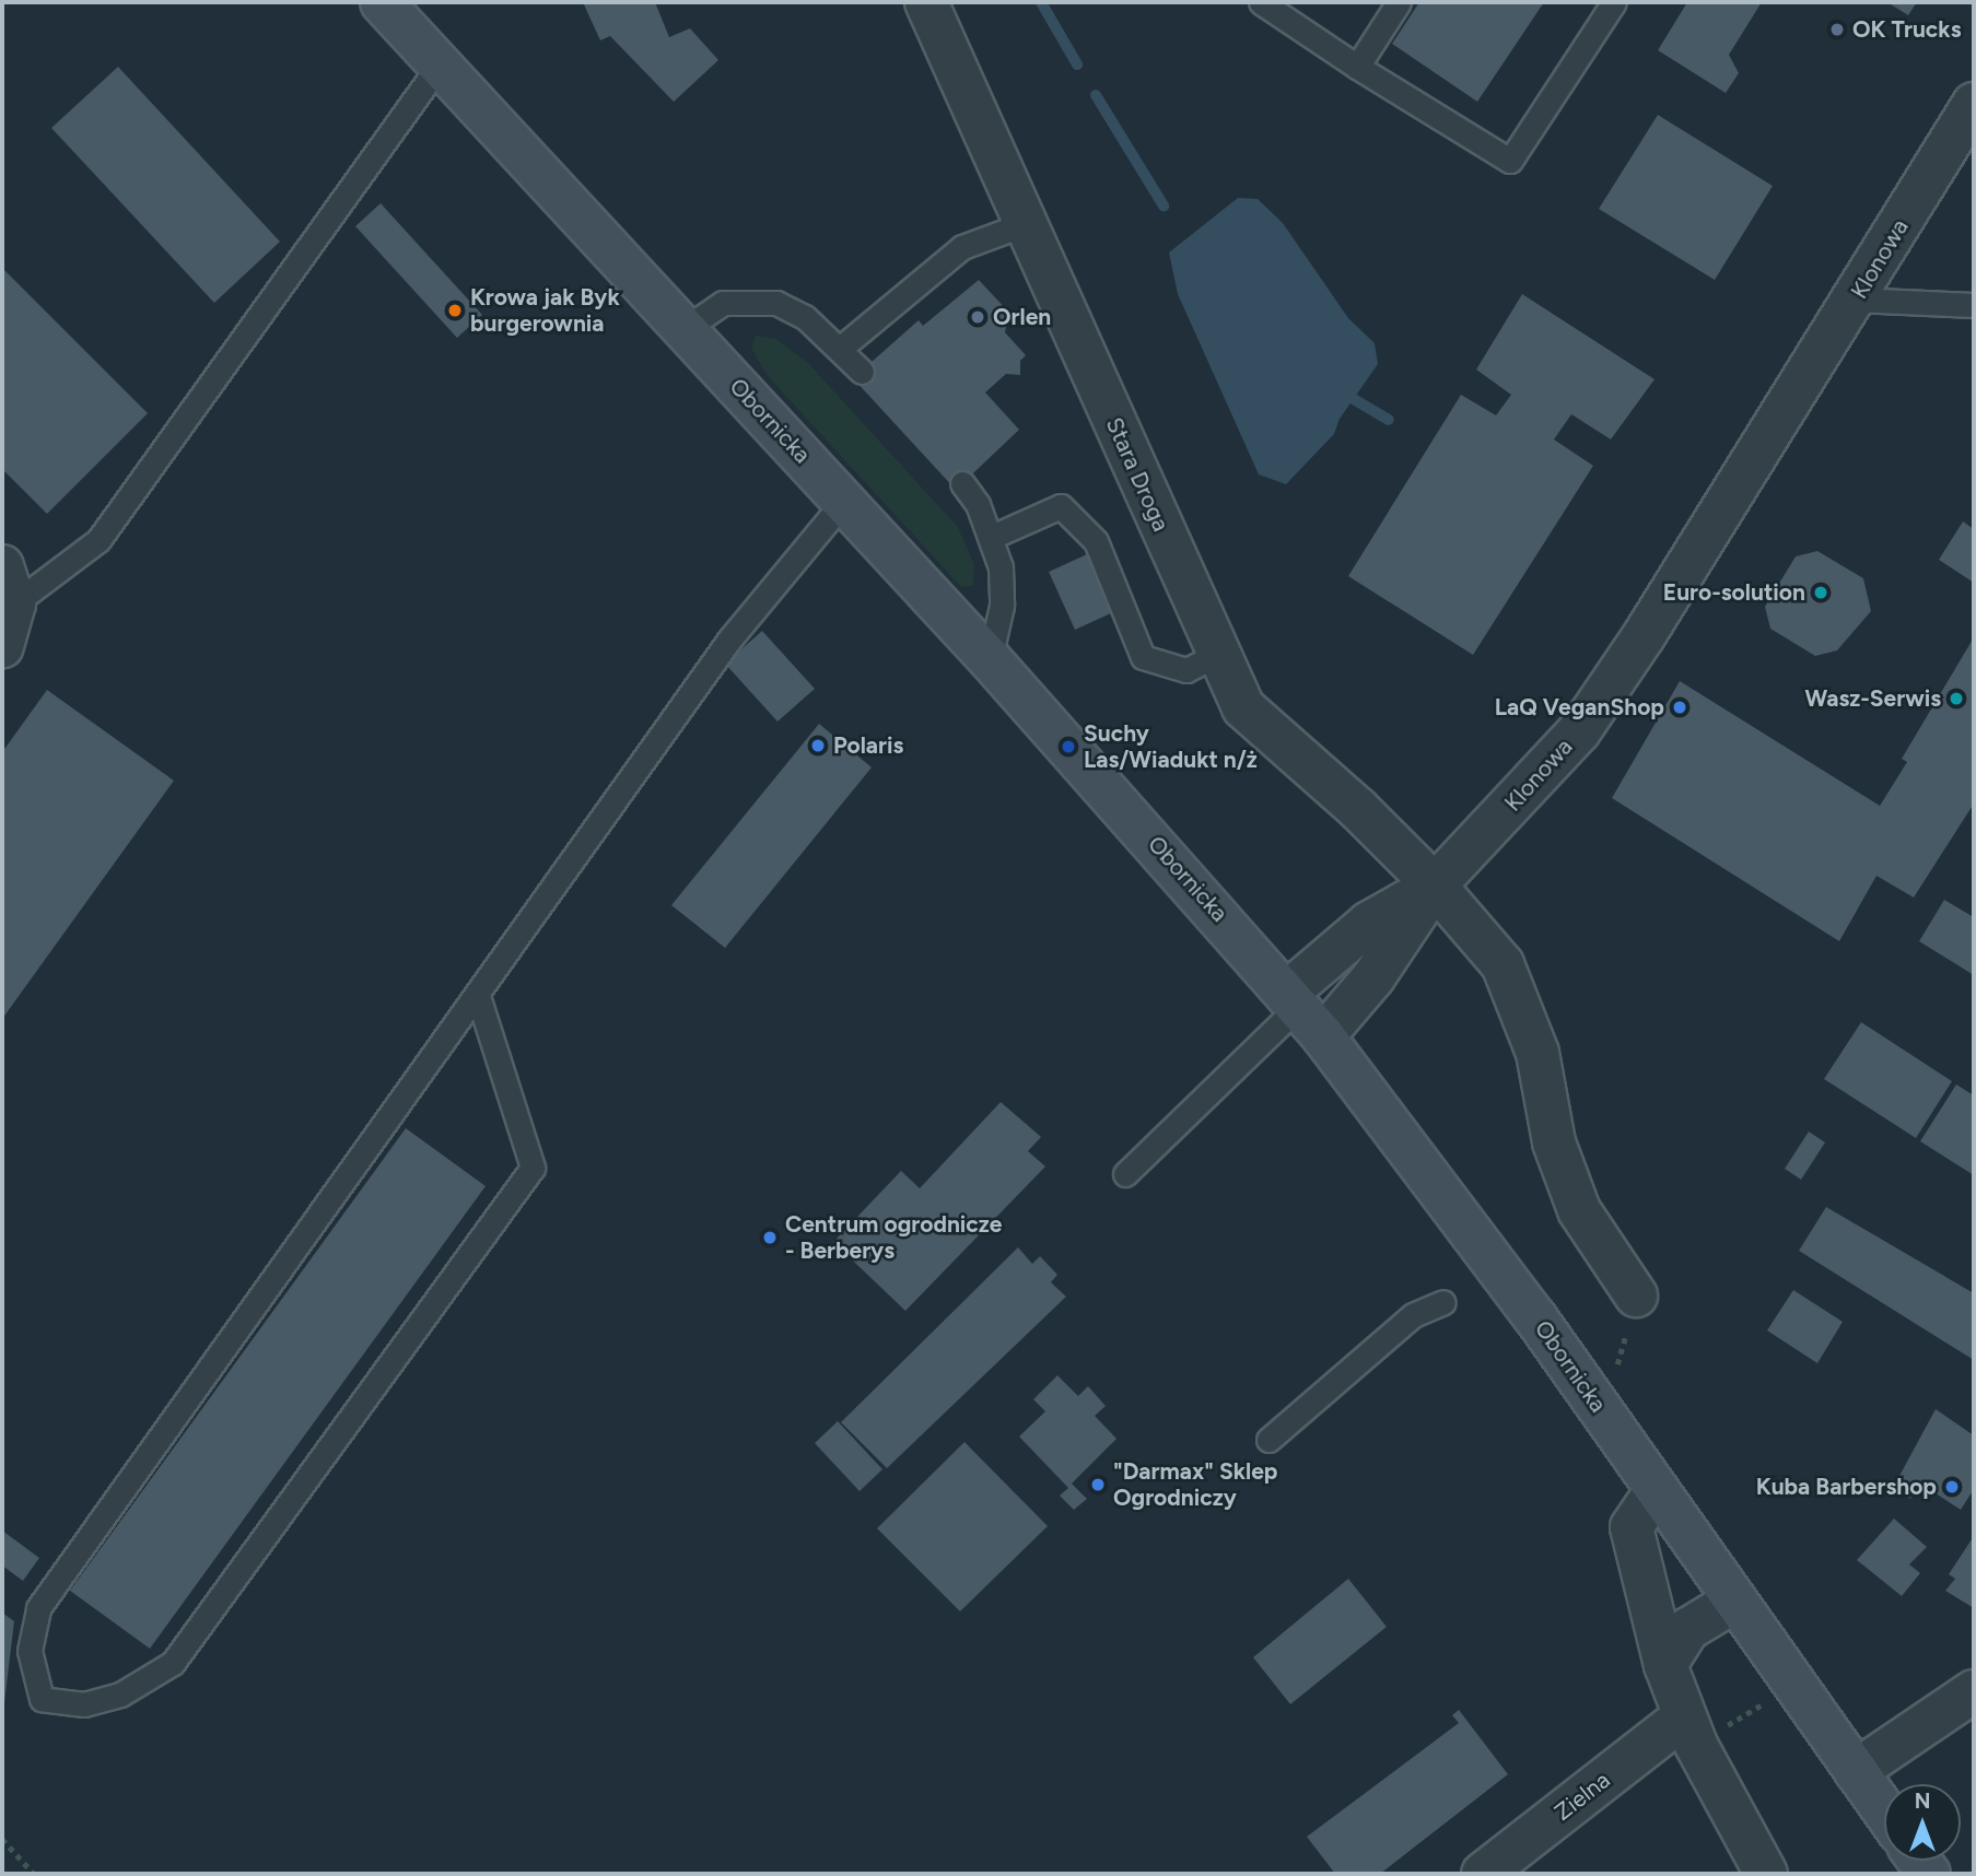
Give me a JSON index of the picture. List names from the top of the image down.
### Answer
{
  "streets": {
    "main road": ["Obornicka"],
    "street": ["Klonowa", "Stara Droga", "Zielna"]
  },
  "crossings": [
    ["Klonowa", "Stara Droga"]
  ],
  "places": [
    "OK Trucks",
    "Krowa jak Byk burgerownia",
    "Orlen",
    "Euro-solution",
    "Wasz-Serwis",
    "LaQ VeganShop",
    "Polaris",
    "Suchy Las/Wiadukt n/ż",
    "Centrum ogrodnicze - Berberys",
    "\"Darmax\" Sklep Ogrodniczy",
    "Kuba Barbershop"
  ],
  "north": "top"
}
